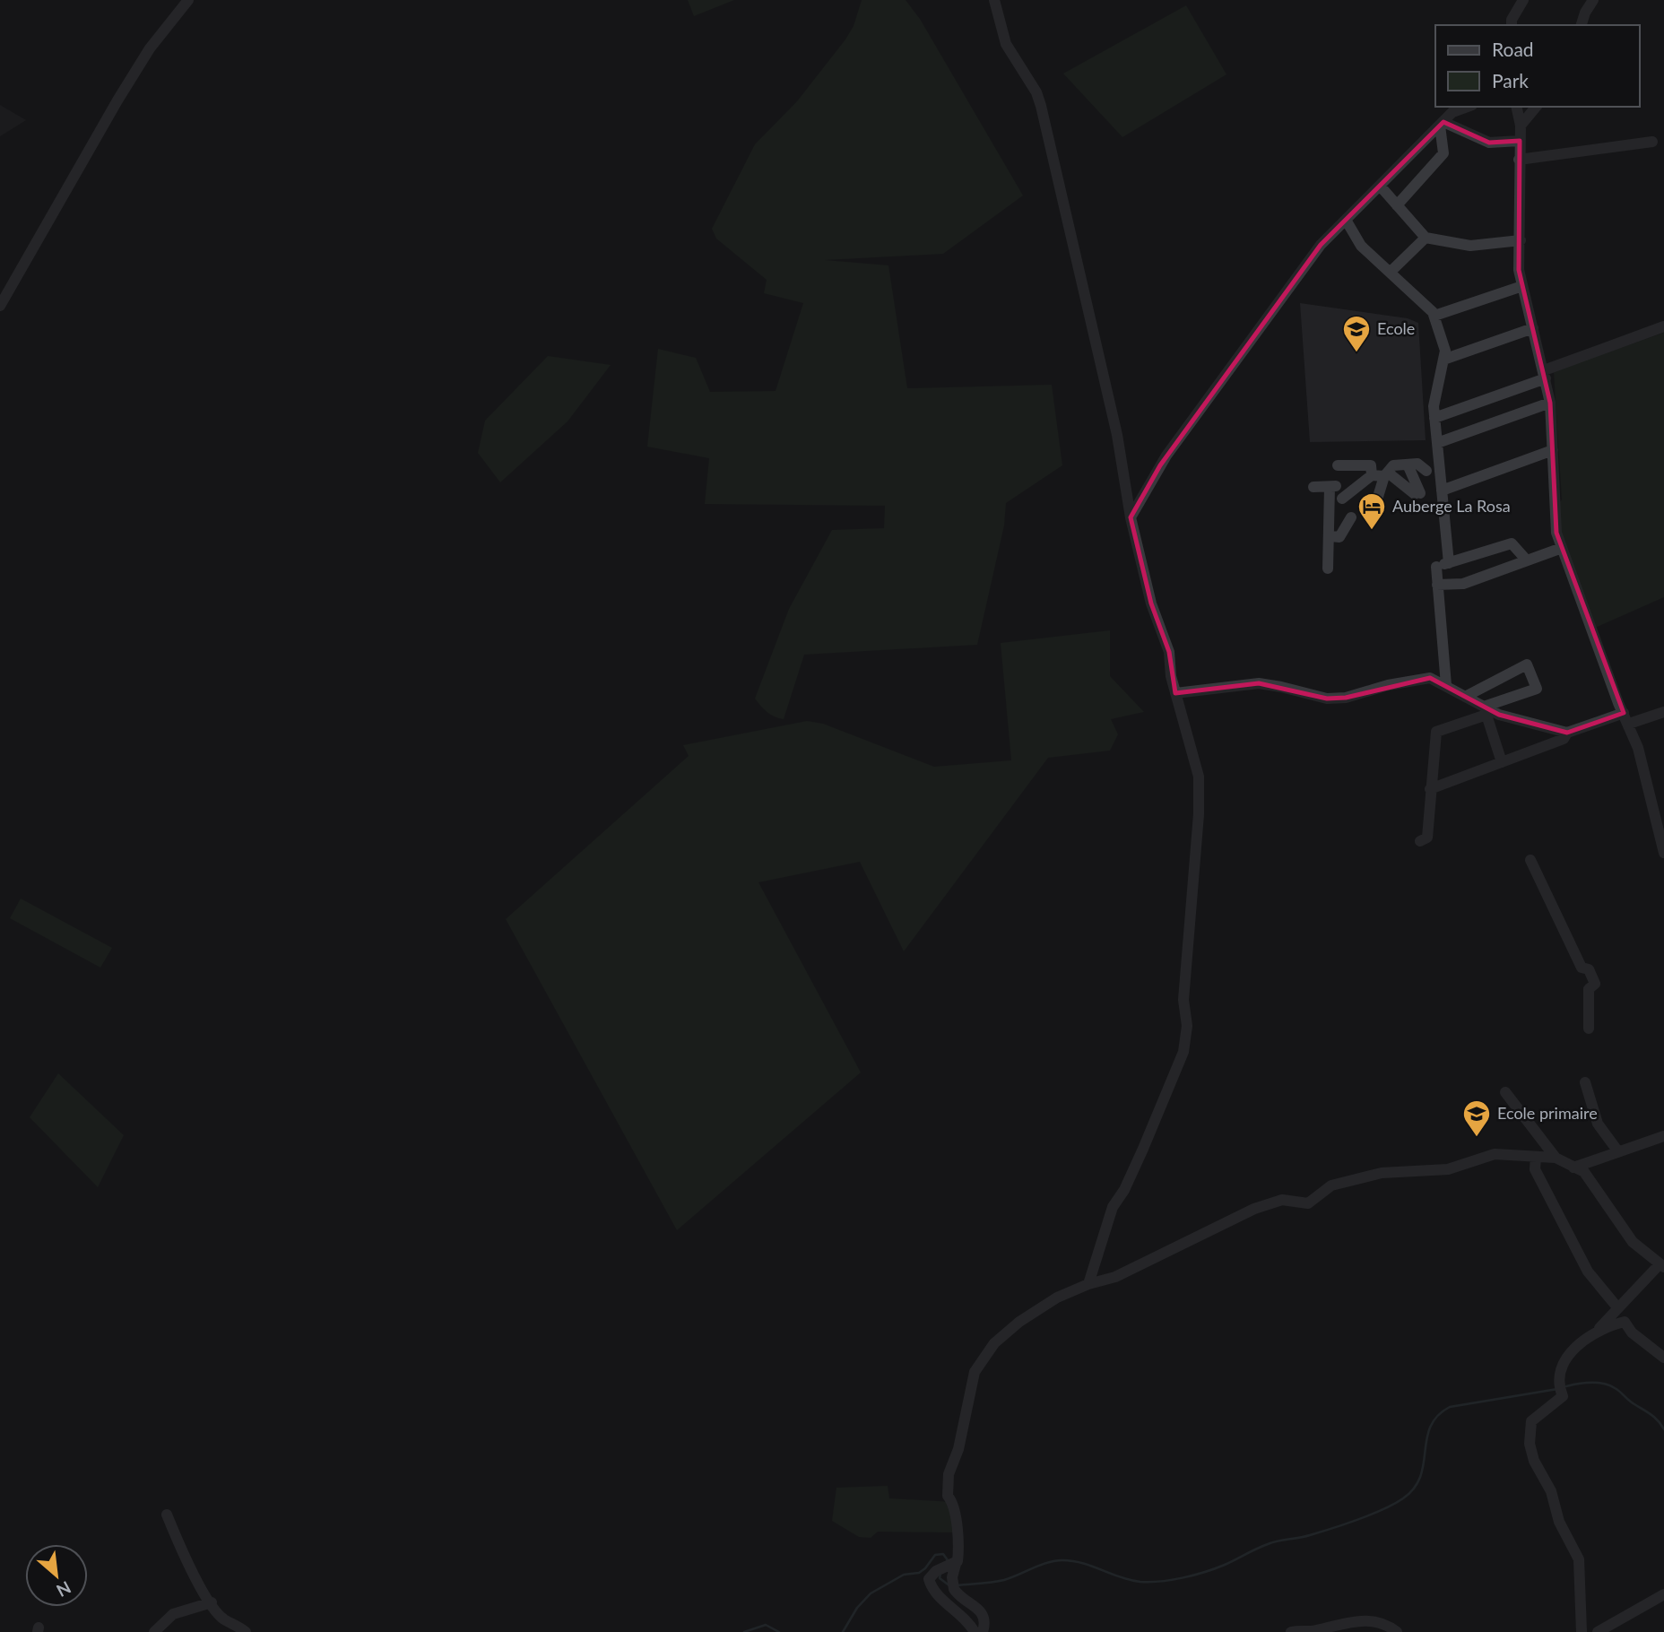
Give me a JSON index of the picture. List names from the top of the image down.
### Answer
{
  "places": {
    "school or university": ["Ecole", "Ecole primaire"],
    "hotel": ["Auberge La Rosa"]
  },
  "legend": ["Road", "Park"],
  "north": "bottom right"
}
